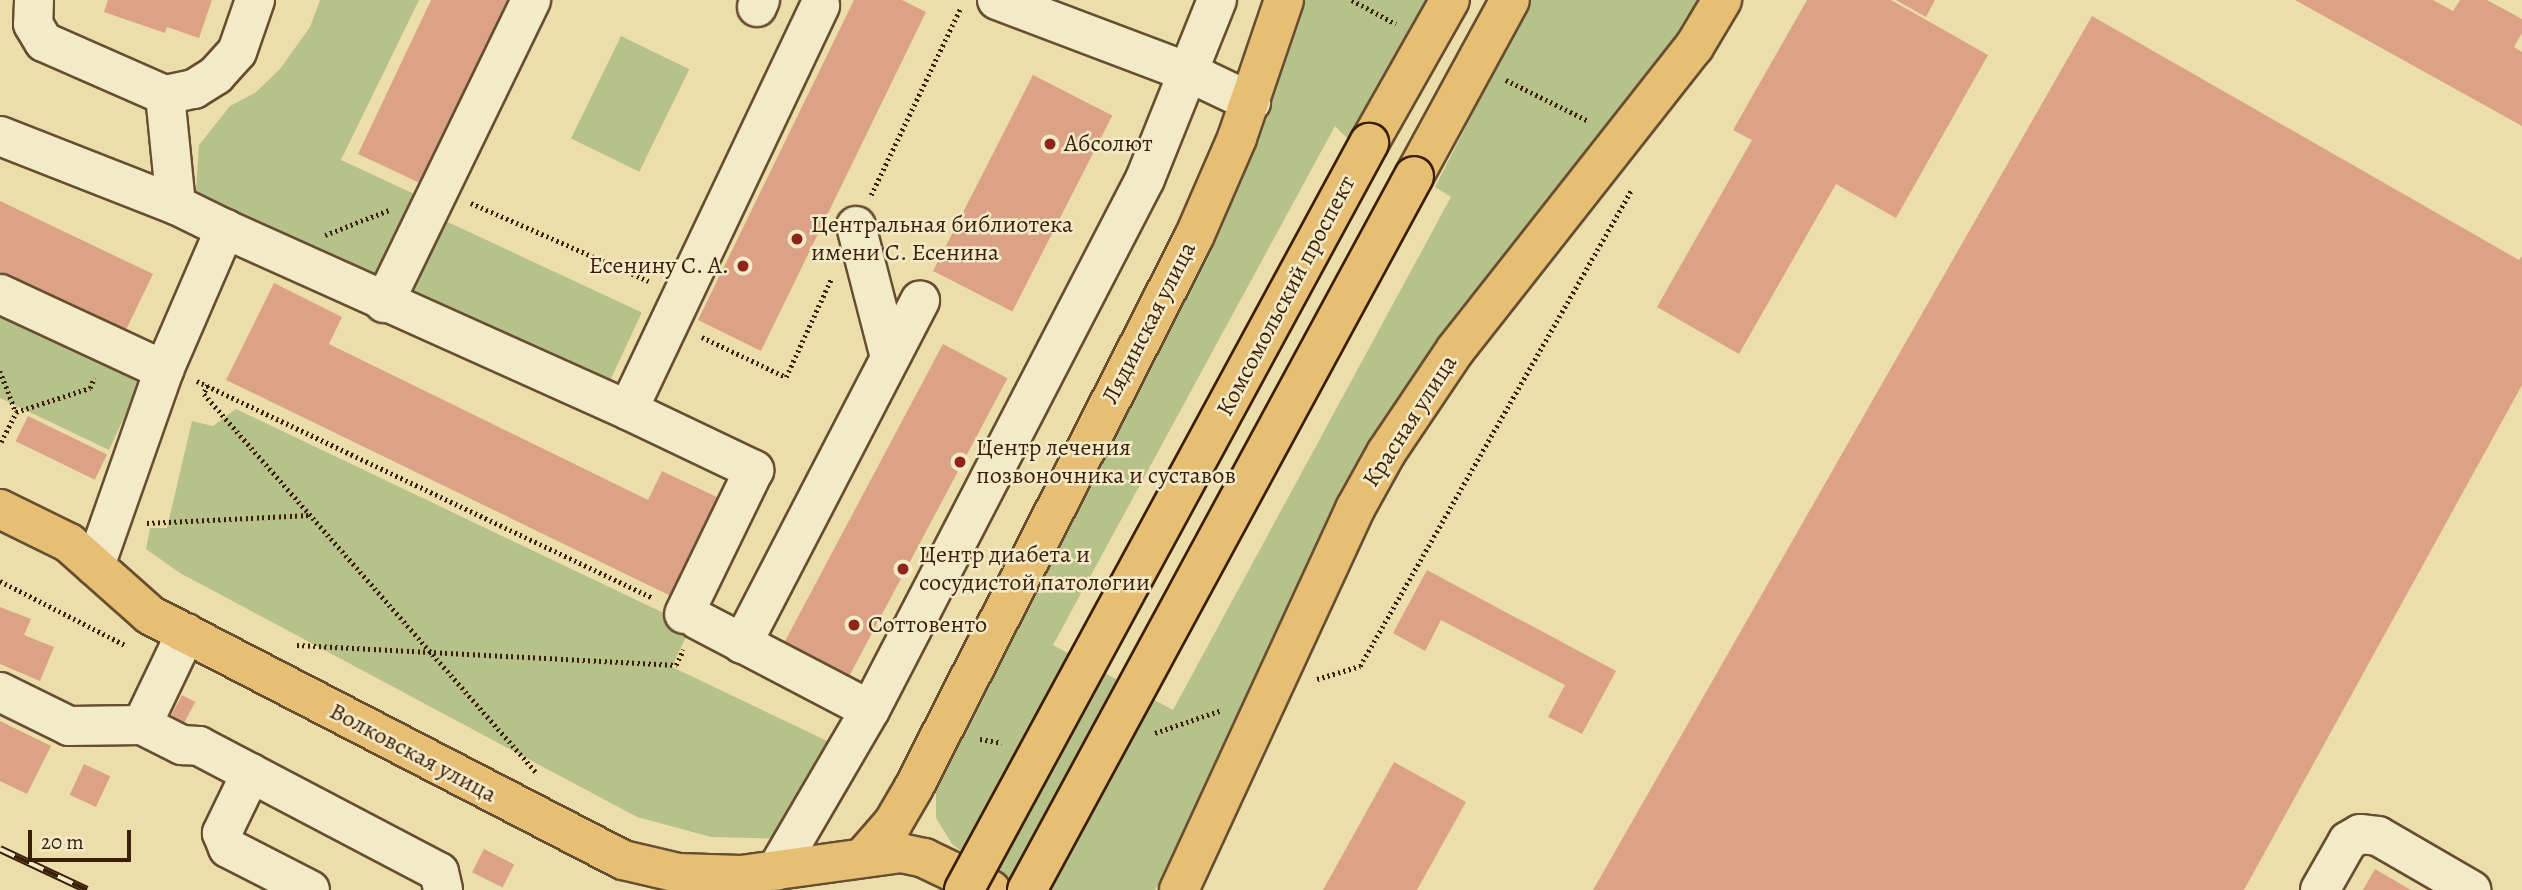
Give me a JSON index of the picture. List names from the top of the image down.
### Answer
{
  "streets": {
    "main road": [
      "Комсомольский проспект",
      "Лядинская улица",
      "Красная улица",
      "Волковская улица"
    ]
  },
  "crossings": [
    ["Лядинская улица", "Волковская улица"]
  ],
  "places": [
    "Абсолют",
    "Центральная библиотека имени С. Есенина",
    "Есенину С. А.",
    "Центр лечения позвоночника и суставов",
    "Центр диабета и сосудистой патологии",
    "Соттовенто"
  ],
  "scale_bar": "20 m"
}
